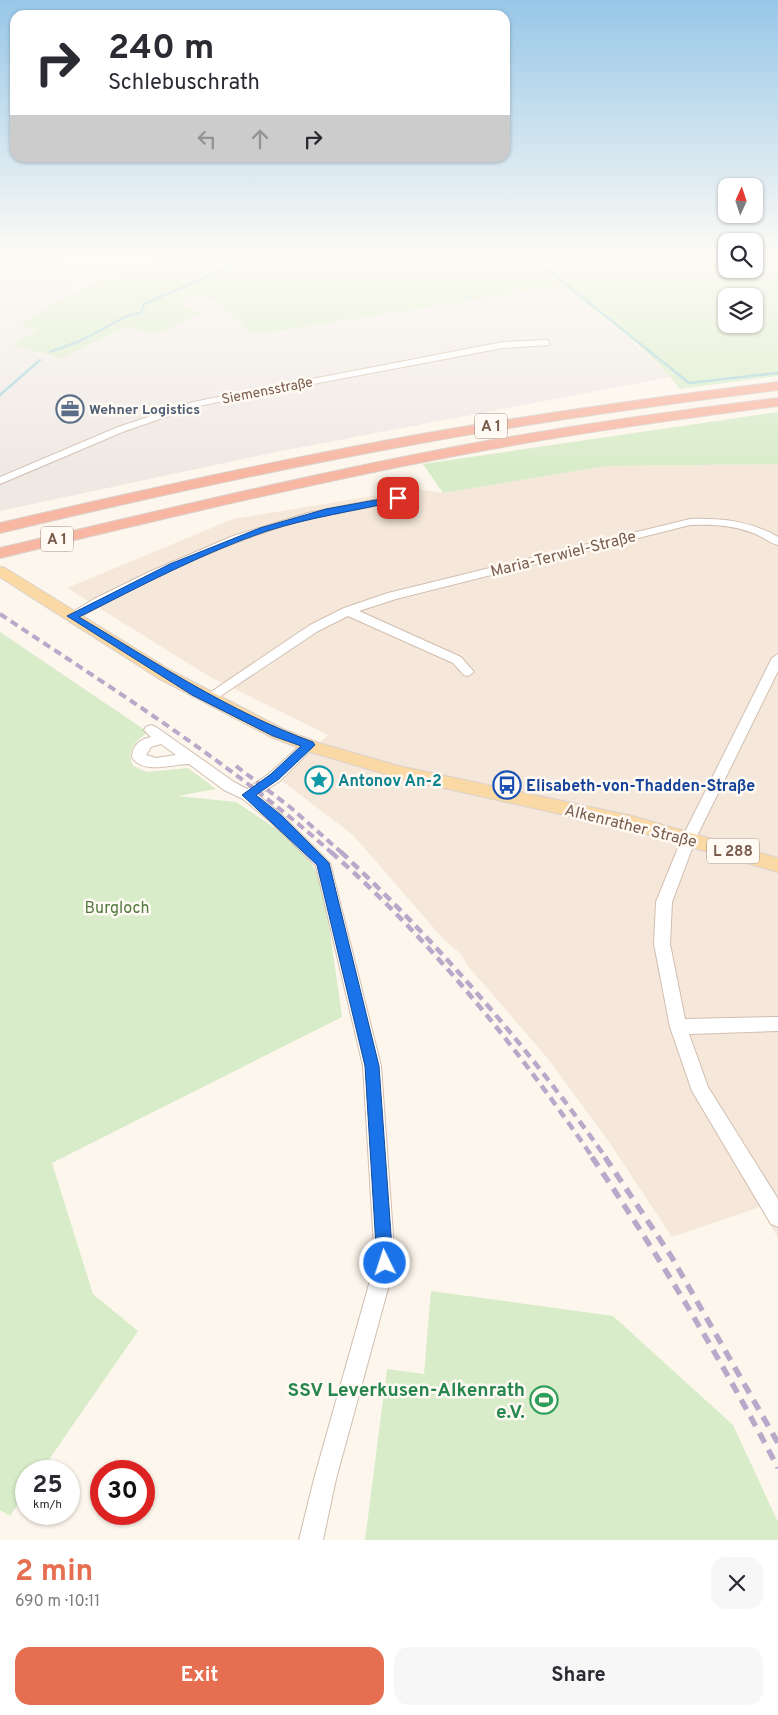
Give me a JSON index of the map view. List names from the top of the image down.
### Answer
{
  "streets": {
    "highway": ["A 1"],
    "main road": ["Alkenrather Straße", "L 288"],
    "street": ["Siemensstraße", "Maria-Terwiel-Straße"]
  },
  "crossings": [
    ["Maria-Terwiel-Straße", "Alkenrather Straße"]
  ],
  "parks": ["Burgloch"],
  "places": {
    "office": ["Wehner Logistics"],
    "place": ["Antonov An-2"],
    "bus stop": ["Elisabeth-von-Thadden-Straße"],
    "sports": ["SSV Leverkusen-Alkenrath e.V."]
  },
  "north": "top",
  "page": {
    "turn": ["240 m", "Schlebuschrath"],
    "speed": "25 km/h",
    "limit": "30",
    "heading": ["2 min", "690 m · 10:11"],
    "buttons": ["Exit", "Share"]
  }
}
